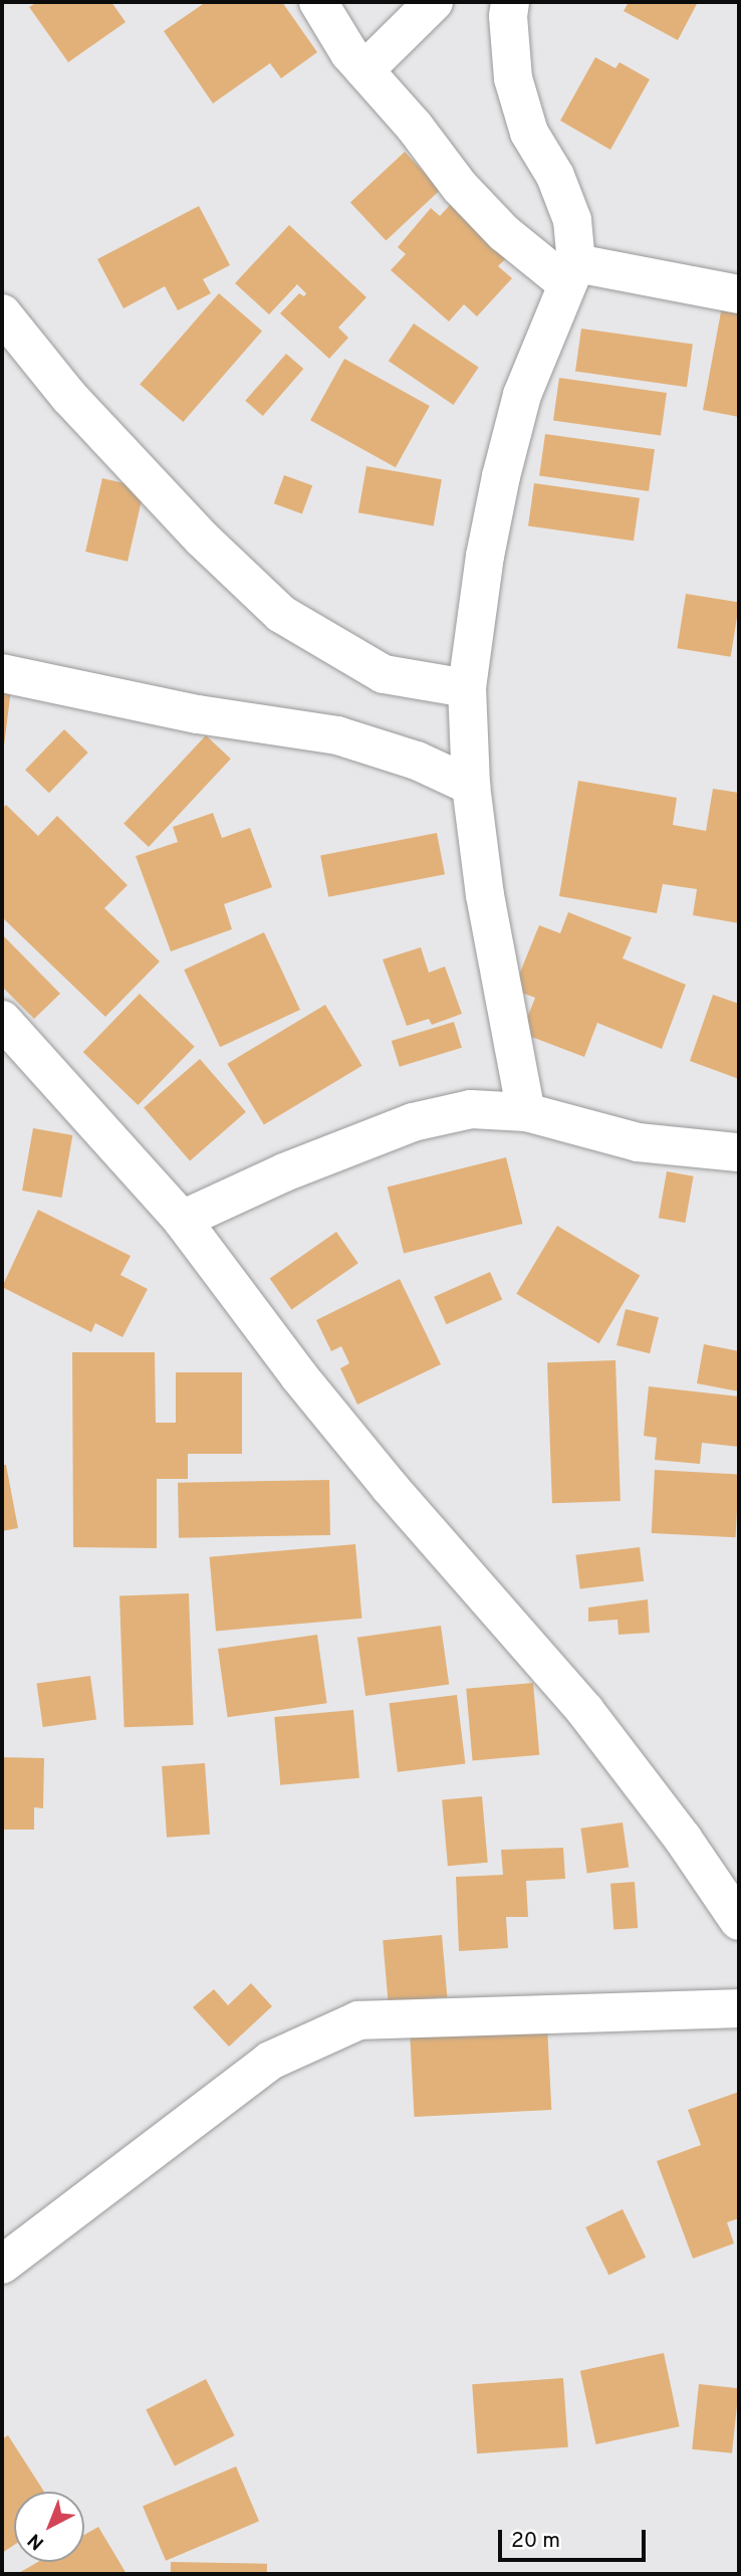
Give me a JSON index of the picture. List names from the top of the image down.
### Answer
{
  "scale_bar": "20 m",
  "north": "bottom left"
}
